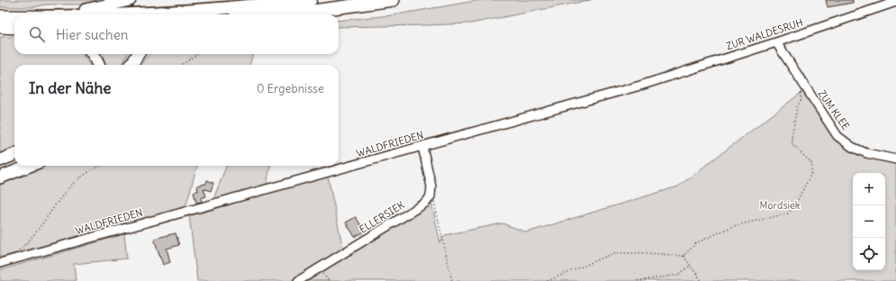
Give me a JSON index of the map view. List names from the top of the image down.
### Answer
{
  "streets": {
    "street": [
      "ZUR WALDESRUH",
      "ZUM KLEE",
      "WALDFRIEDEN",
      "ELLERSIEK"
    ]
  },
  "crossings": [
    ["ZUR WALDESRUH", "ZUM KLEE"],
    ["ZUR WALDESRUH", "WALDFRIEDEN"]
  ],
  "parks": ["Mordsiek"],
  "page": {
    "search": "Hier suchen",
    "heading": ["In der Nähe", "0 Ergebnisse"],
    "map_buttons": ["+", "−"]
  }
}
